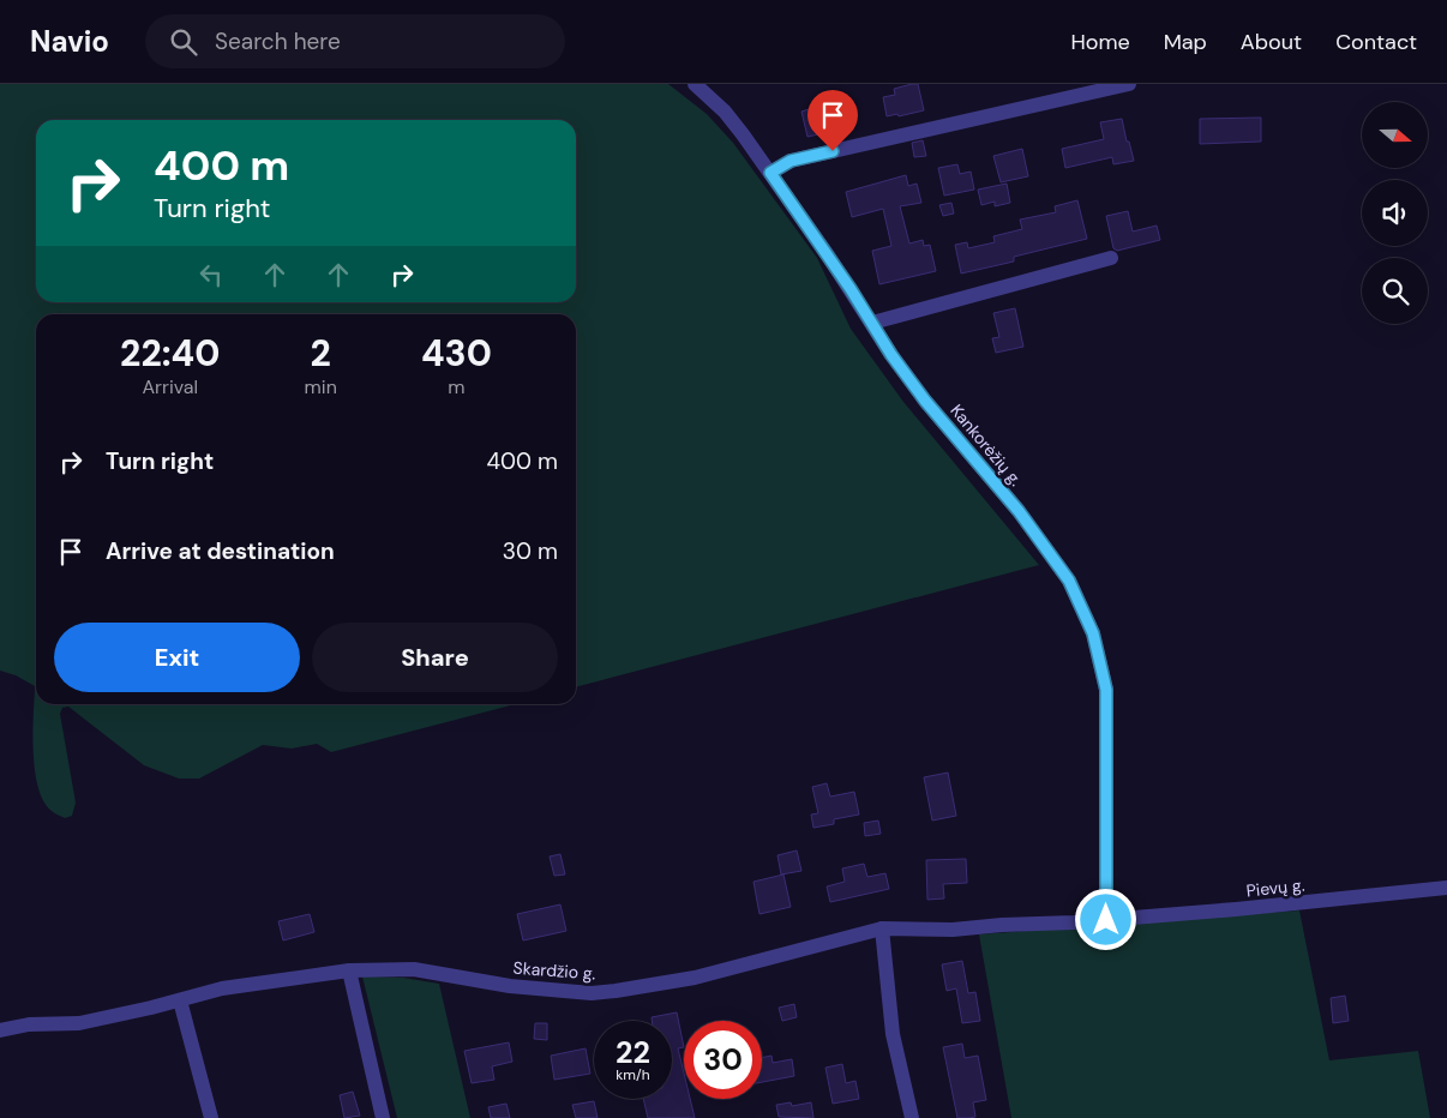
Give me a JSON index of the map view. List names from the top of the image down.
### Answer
{
  "streets": {
    "street": ["Kankorėžių g.", "Pievų g.", "Skardžio g."]
  },
  "crossings": [
    ["Kankorėžių g.", "Pievų g."],
    ["Kankorėžių g.", "Skardžio g."],
    ["Pievų g.", "Skardžio g."]
  ],
  "north": "right",
  "page": {
    "header": "Navio",
    "search": "Search here",
    "nav": [
      "Home",
      "Map",
      "About",
      "Contact"
    ],
    "turn": ["400 m", "Turn right"],
    "eta": [
      "22:40",
      "Arrival",
      "2",
      "min",
      "430",
      "m"
    ],
    "list": [
      {
        "name": "Turn right",
        "value": "400 m"
      },
      {
        "name": "Arrive at destination",
        "value": "30 m"
      }
    ],
    "buttons": ["Exit", "Share"],
    "speed": "22 km/h",
    "limit": "30"
  }
}
